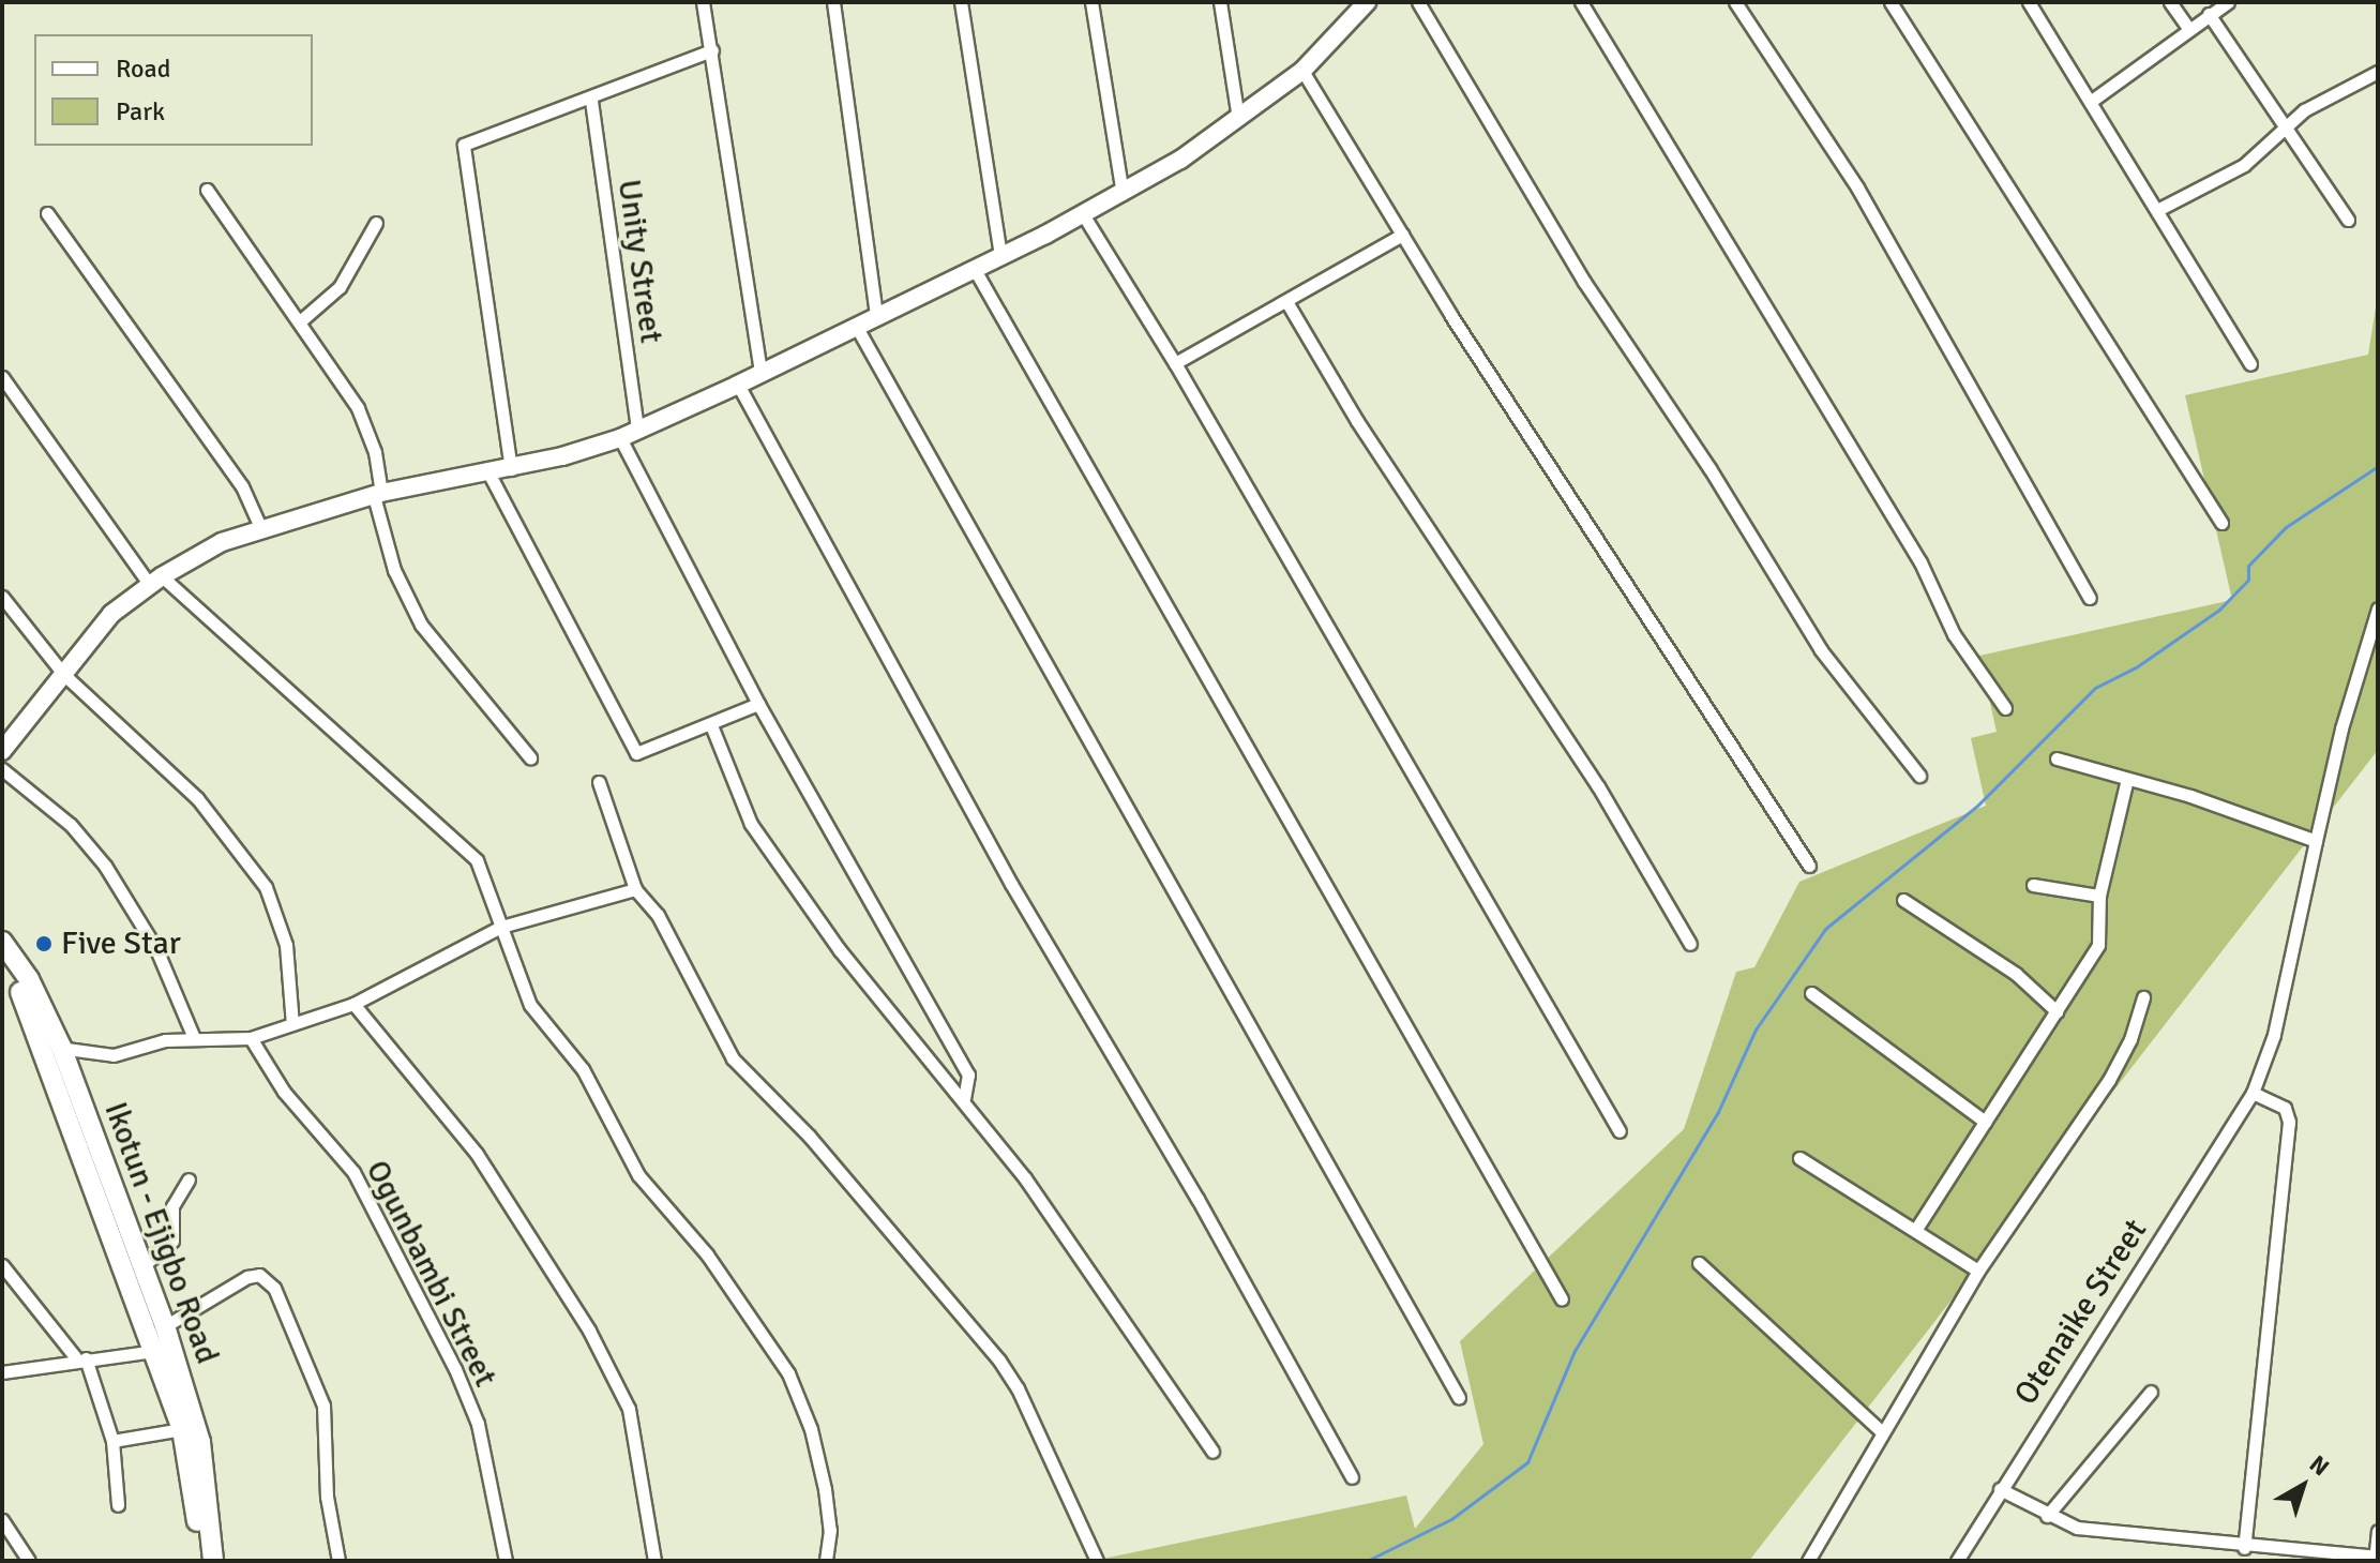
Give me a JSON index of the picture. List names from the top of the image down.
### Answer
{
  "streets": {
    "main road": ["Ikotun - Ejigbo Road"],
    "street": ["Unity Street", "Ogunbambi Street", "Otenaike Street"]
  },
  "places": ["Five Star"],
  "legend": ["Road", "Park"],
  "north": "top right"
}
